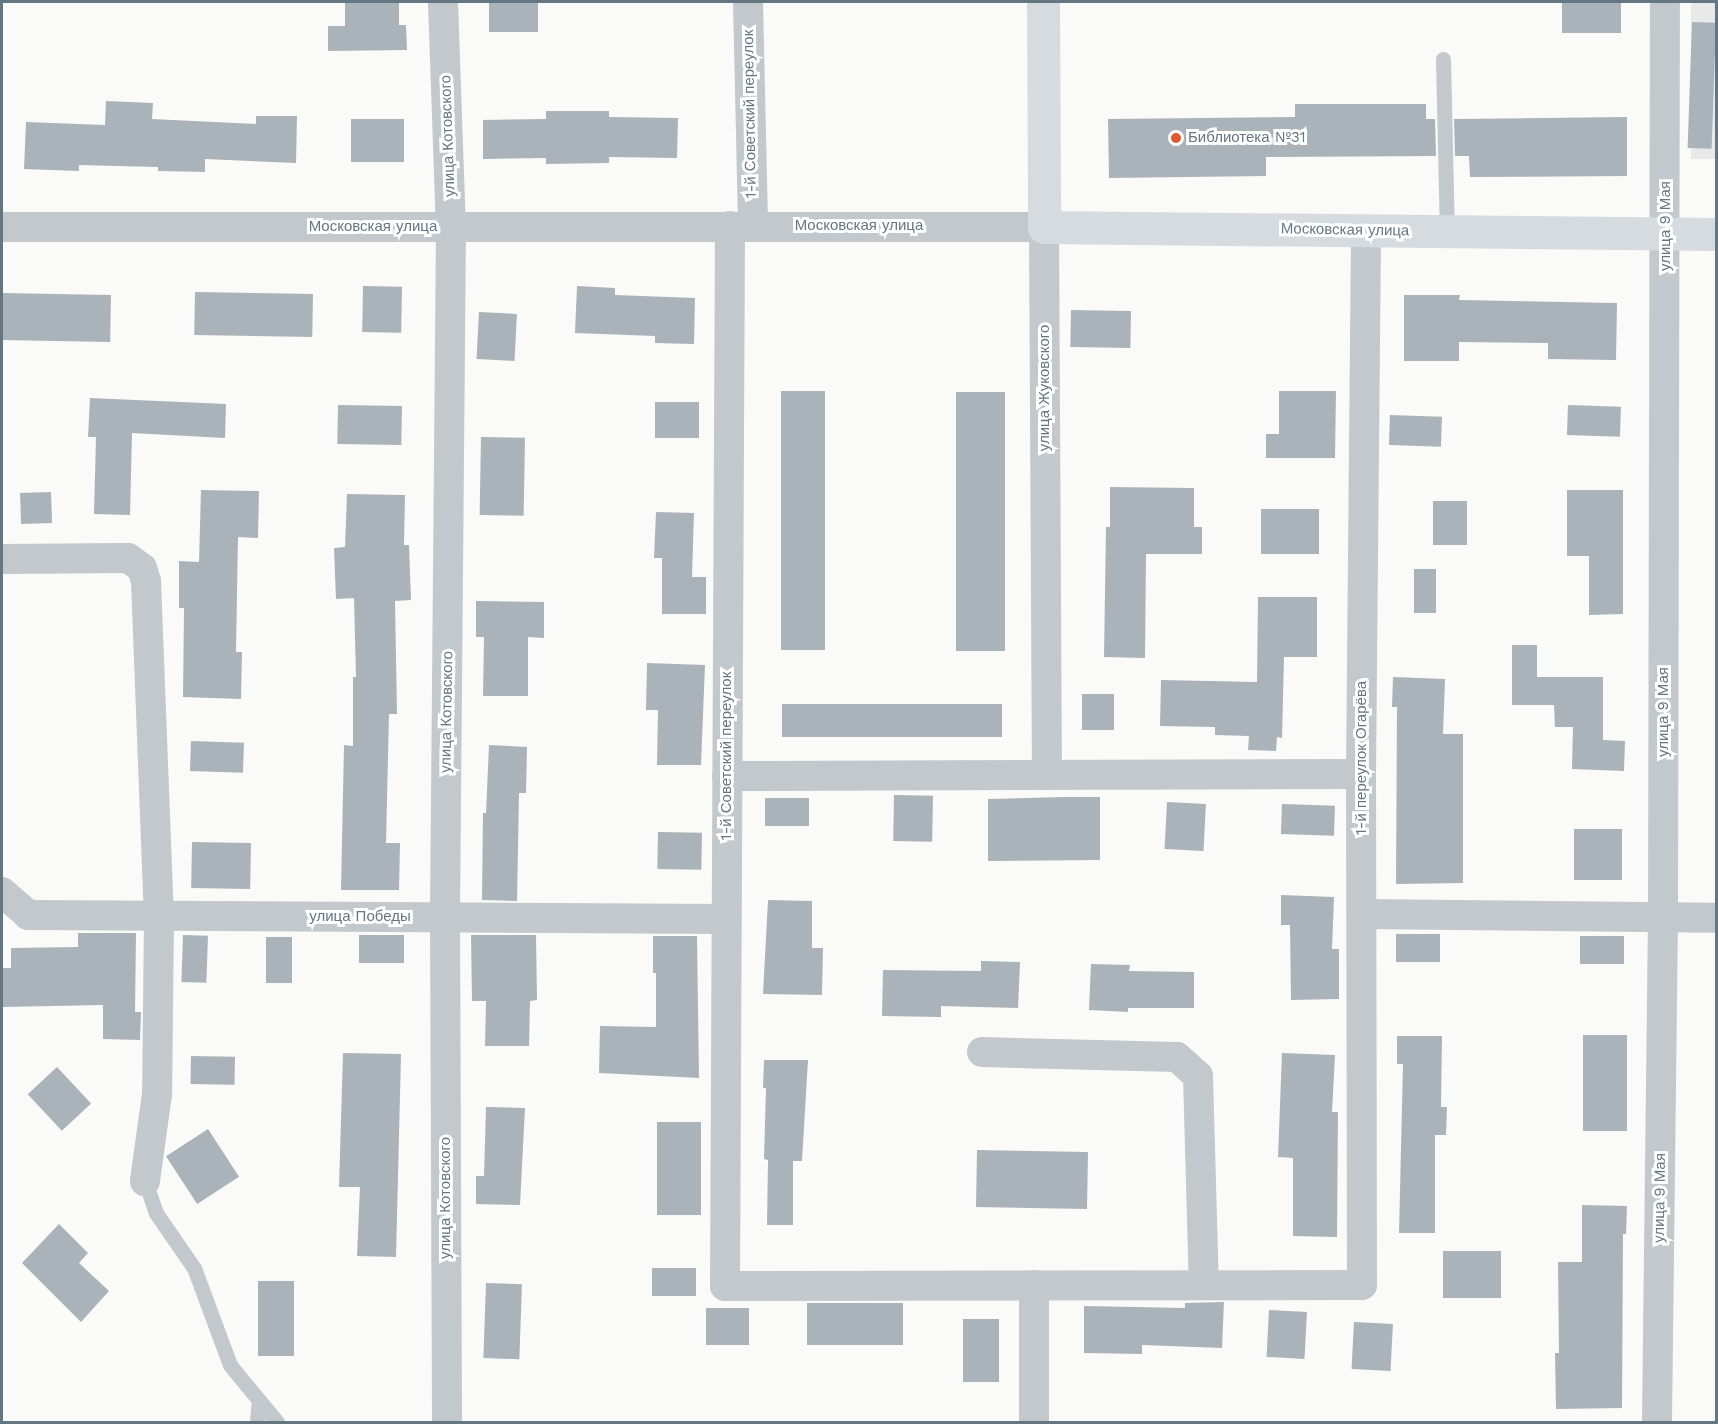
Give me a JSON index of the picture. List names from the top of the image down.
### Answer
{
  "streets": {
    "street": [
      "1-й Советский переулок",
      "улица Котовского",
      "Московская улица",
      "улица 9 Мая",
      "улица Жуковского",
      "1-й переулок Огарёва",
      "улица Победы"
    ]
  },
  "crossings": [
    ["1-й Советский переулок", "Московская улица"],
    ["1-й Советский переулок", "улица Победы"],
    ["улица Котовского", "Московская улица"],
    ["улица Котовского", "улица Победы"],
    ["Московская улица", "улица 9 Мая"],
    ["Московская улица", "улица Жуковского"],
    ["Московская улица", "1-й переулок Огарёва"]
  ],
  "places": ["Библиотека №31"]
}
